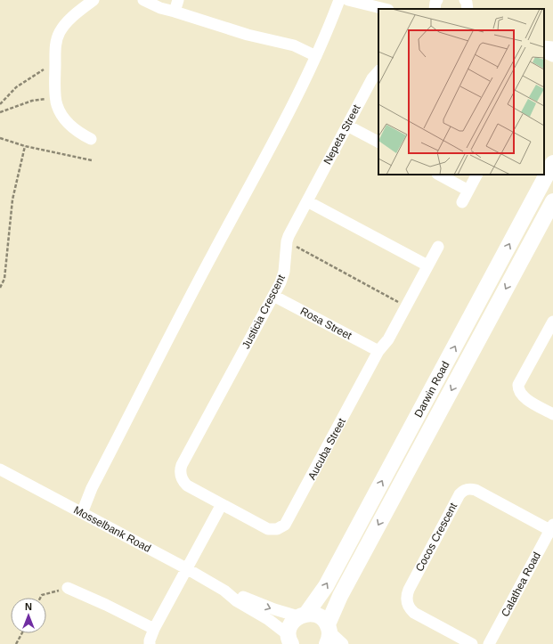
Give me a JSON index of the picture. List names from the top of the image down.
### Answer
{
  "streets": {
    "street": [
      "Nepeta Street",
      "Justicia Crescent",
      "Rosa Street",
      "Darwin Road",
      "Aucuba Street",
      "Mosselbank Road",
      "Cocos Crescent",
      "Calathea Road"
    ]
  },
  "crossings": [
    ["Nepeta Street", "Justicia Crescent"],
    ["Justicia Crescent", "Rosa Street"],
    ["Justicia Crescent", "Aucuba Street"],
    ["Rosa Street", "Aucuba Street"],
    ["Darwin Road", "Mosselbank Road"],
    ["Cocos Crescent", "Calathea Road"]
  ],
  "north": "top"
}
